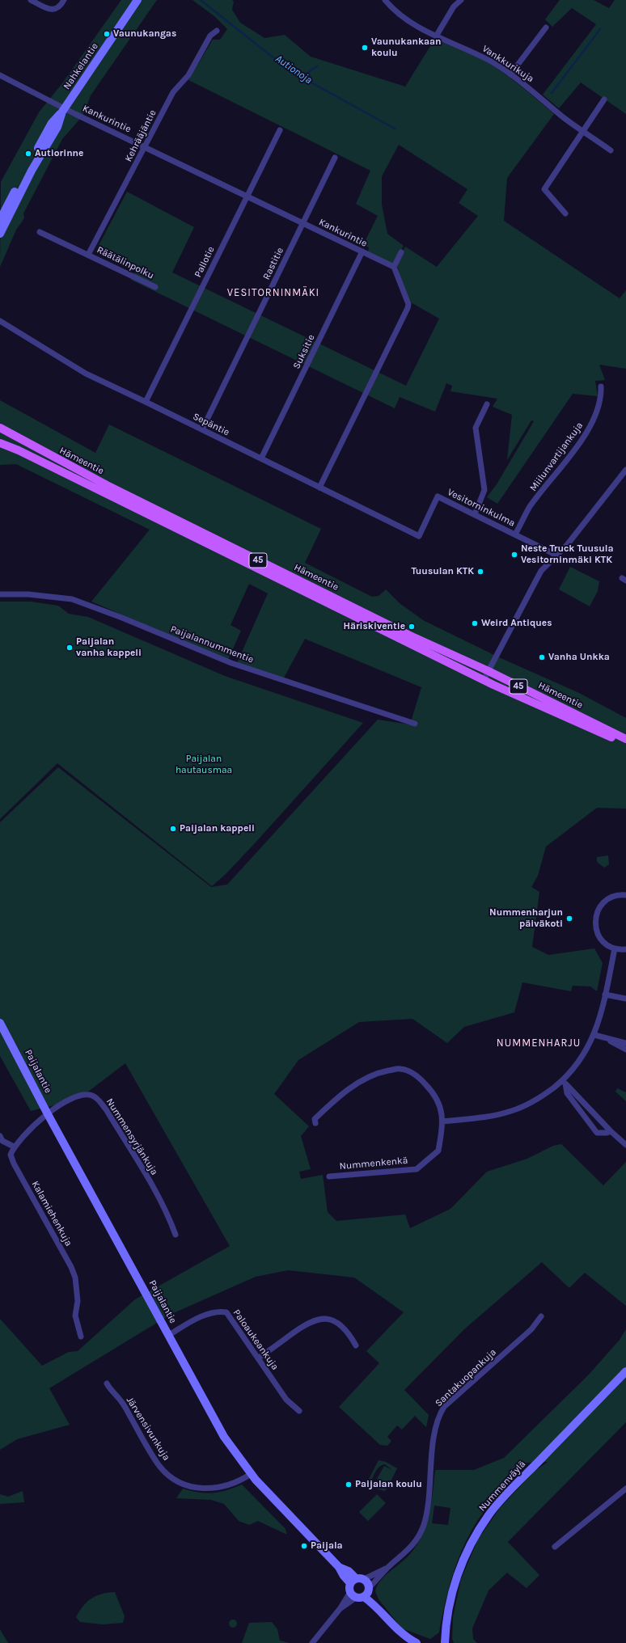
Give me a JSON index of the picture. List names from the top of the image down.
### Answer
{
  "streets": {
    "main road": ["Hämeentie", "45"],
    "street": [
      "Vankkurikuja",
      "Nahkelantie",
      "Kankurintie",
      "Kehrääjäntie",
      "Pallotie",
      "Räätälinpolku",
      "Rastitie",
      "Suksitie",
      "Sepäntie",
      "Miilunvartijankuja",
      "Vesitorninkulma",
      "Paijalannummentie",
      "Paijalantie",
      "Nummensyrjänkuja",
      "Nummenkenkä",
      "Kalamiehenkuja",
      "Paloaukeankuja",
      "Santakuopankuja",
      "Järvensivunkuja",
      "Nummenväylä"
    ]
  },
  "crossings": [
    ["Nahkelantie", "Kankurintie"],
    ["Kankurintie", "Kehrääjäntie"],
    ["Kankurintie", "Pallotie"],
    ["Kankurintie", "Rastitie"],
    ["Kankurintie", "Suksitie"],
    ["Kehrääjäntie", "Räätälinpolku"],
    ["Pallotie", "Sepäntie"],
    ["Rastitie", "Sepäntie"],
    ["Suksitie", "Sepäntie"],
    ["Sepäntie", "Vesitorninkulma"],
    ["Miilunvartijankuja", "Vesitorninkulma"],
    ["Paijalantie", "Nummensyrjänkuja"],
    ["Paijalantie", "Paloaukeankuja"],
    ["Paijalantie", "Santakuopankuja"],
    ["Paijalantie", "Järvensivunkuja"]
  ],
  "districts": ["VESITORNINMÄKI", "NUMMENHARJU"],
  "water": ["Autionoja"],
  "parks": ["Paijalan hautausmaa"],
  "places": [
    "Vaunukangas",
    "Vaunukankaan koulu",
    "Autiorinne",
    "Neste Truck Tuusula Vesitorninmäki KTK",
    "Tuusulan KTK",
    "Weird Antiques",
    "Häriskiventie",
    "Paijalan vanha kappeli",
    "Vanha Unkka",
    "Paijalan kappeli",
    "Nummenharjun päiväkoti",
    "Paijalan koulu",
    "Paijala"
  ]
}
